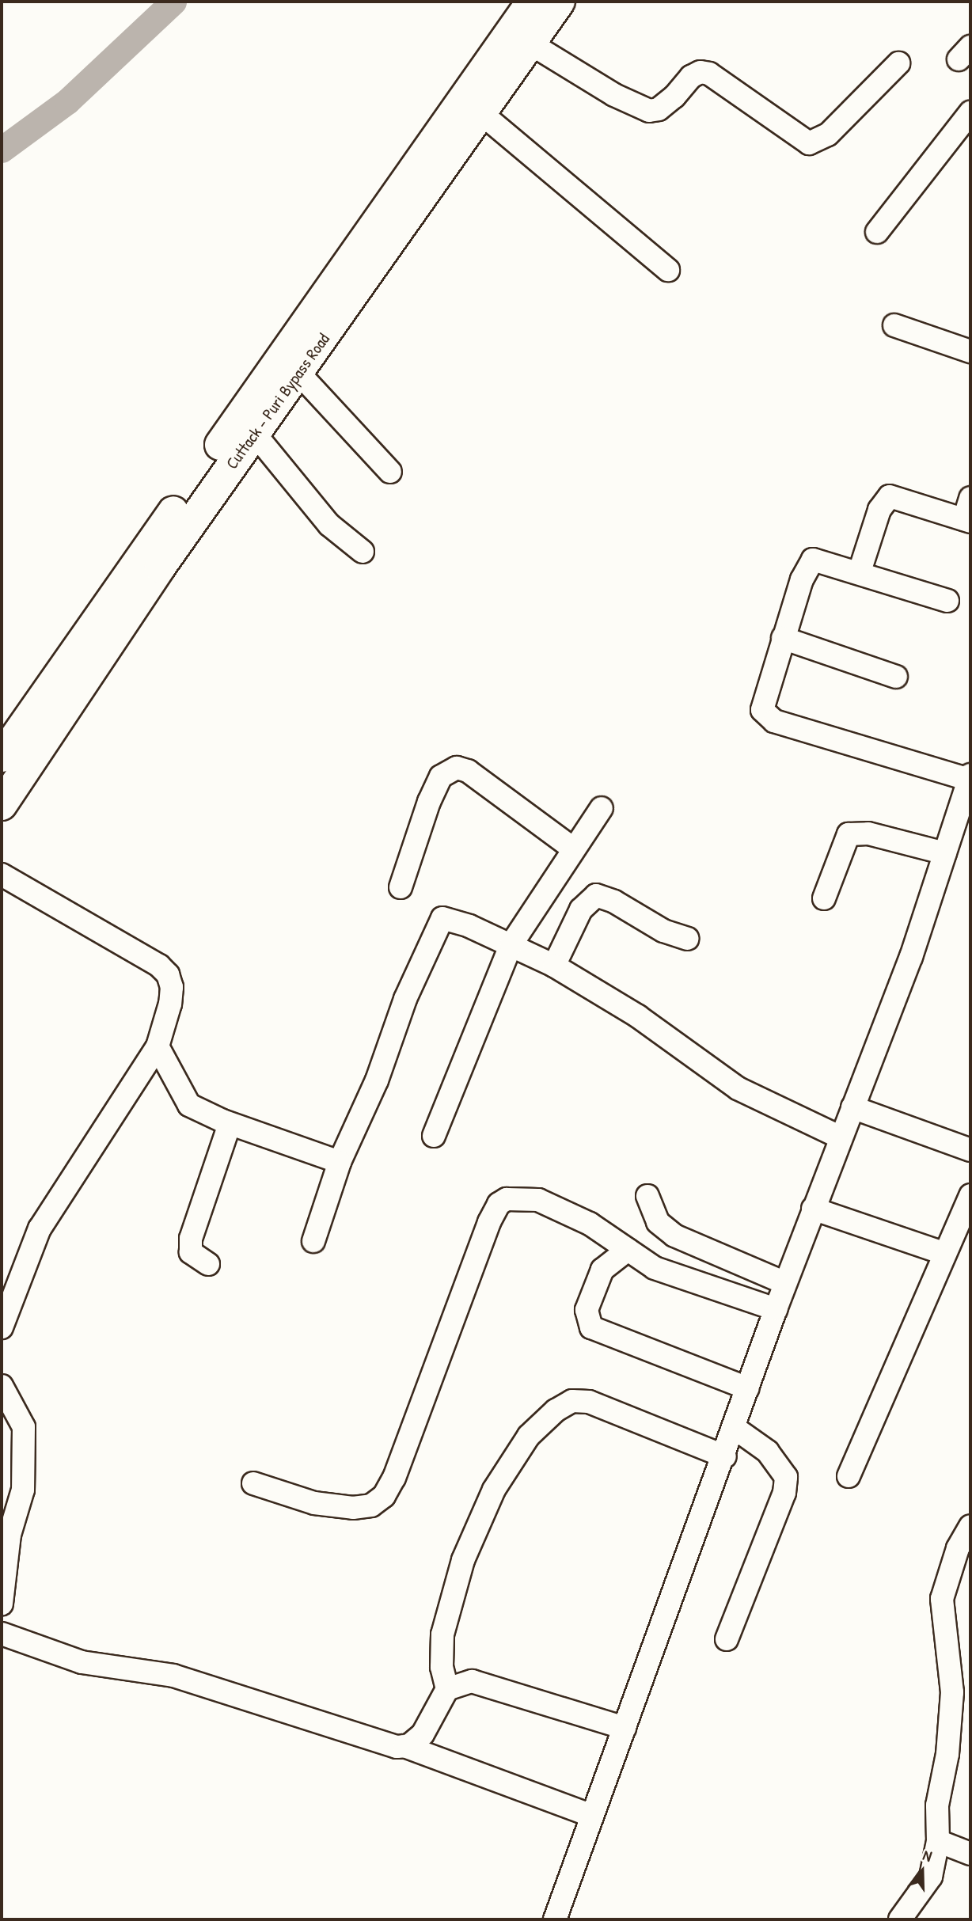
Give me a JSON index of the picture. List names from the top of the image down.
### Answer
{
  "streets": {
    "highway": ["Cuttack - Puri Bypass Road"]
  },
  "north": "top"
}
